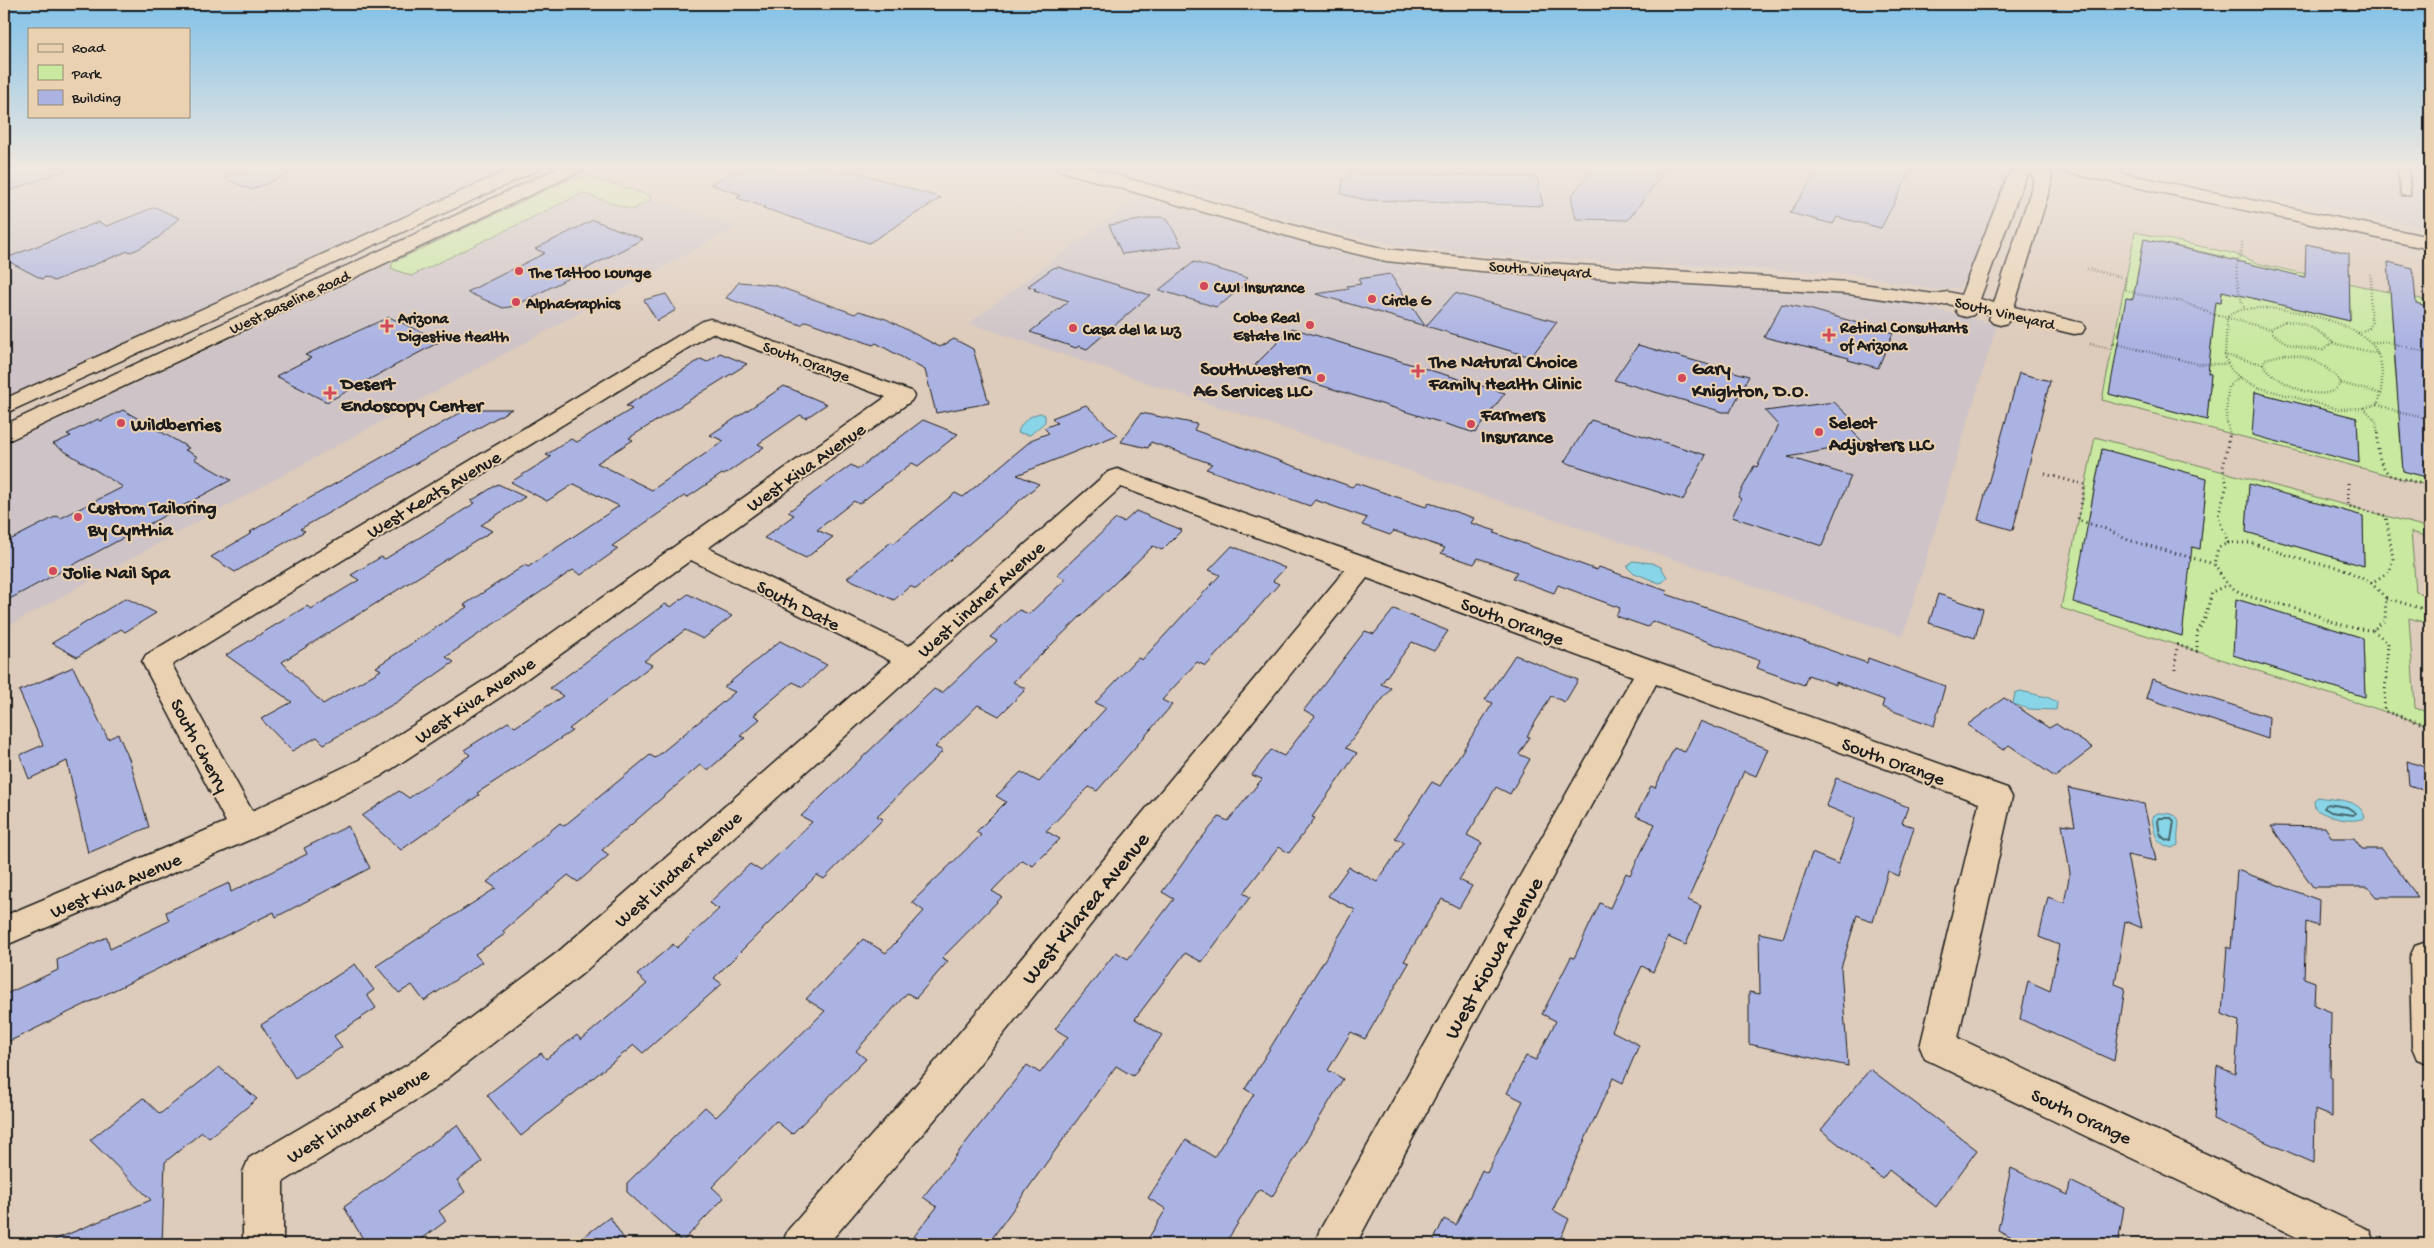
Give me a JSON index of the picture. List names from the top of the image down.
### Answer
{
  "streets": {
    "street": [
      "South Vineyard",
      "West Baseline Road",
      "South Orange",
      "West Kiva Avenue",
      "West Keats Avenue",
      "West Lindner Avenue",
      "South Date",
      "South Cherry",
      "West Kilarea Avenue",
      "West Kiowa Avenue"
    ]
  },
  "crossings": [
    ["South Orange", "West Kiva Avenue"],
    ["South Orange", "West Keats Avenue"],
    ["South Orange", "West Lindner Avenue"],
    ["South Orange", "West Kilarea Avenue"],
    ["South Orange", "West Kiowa Avenue"],
    ["West Kiva Avenue", "South Date"],
    ["West Kiva Avenue", "South Cherry"],
    ["West Keats Avenue", "South Cherry"],
    ["West Lindner Avenue", "South Date"]
  ],
  "places": {
    "other": [
      "The Tattoo Lounge",
      "CWI Insurance",
      "Circle G",
      "AlphaGraphics",
      "Cobe Real Estate Inc",
      "Casa del la Luz",
      "Southwestern AG Services LLC",
      "Gary Knighton, D.O.",
      "Wildberries",
      "Farmers Insurance",
      "Select Adjusters LLC",
      "Custom Tailoring By Cynthia",
      "Jolie Nail Spa"
    ],
    "health": [
      "Arizona Digestive Health",
      "Retinal Consultants of Arizona",
      "The Natural Choice Family Health Clinic",
      "Desert Endoscopy Center"
    ]
  },
  "legend": ["Road", "Park", "Building"]
}
